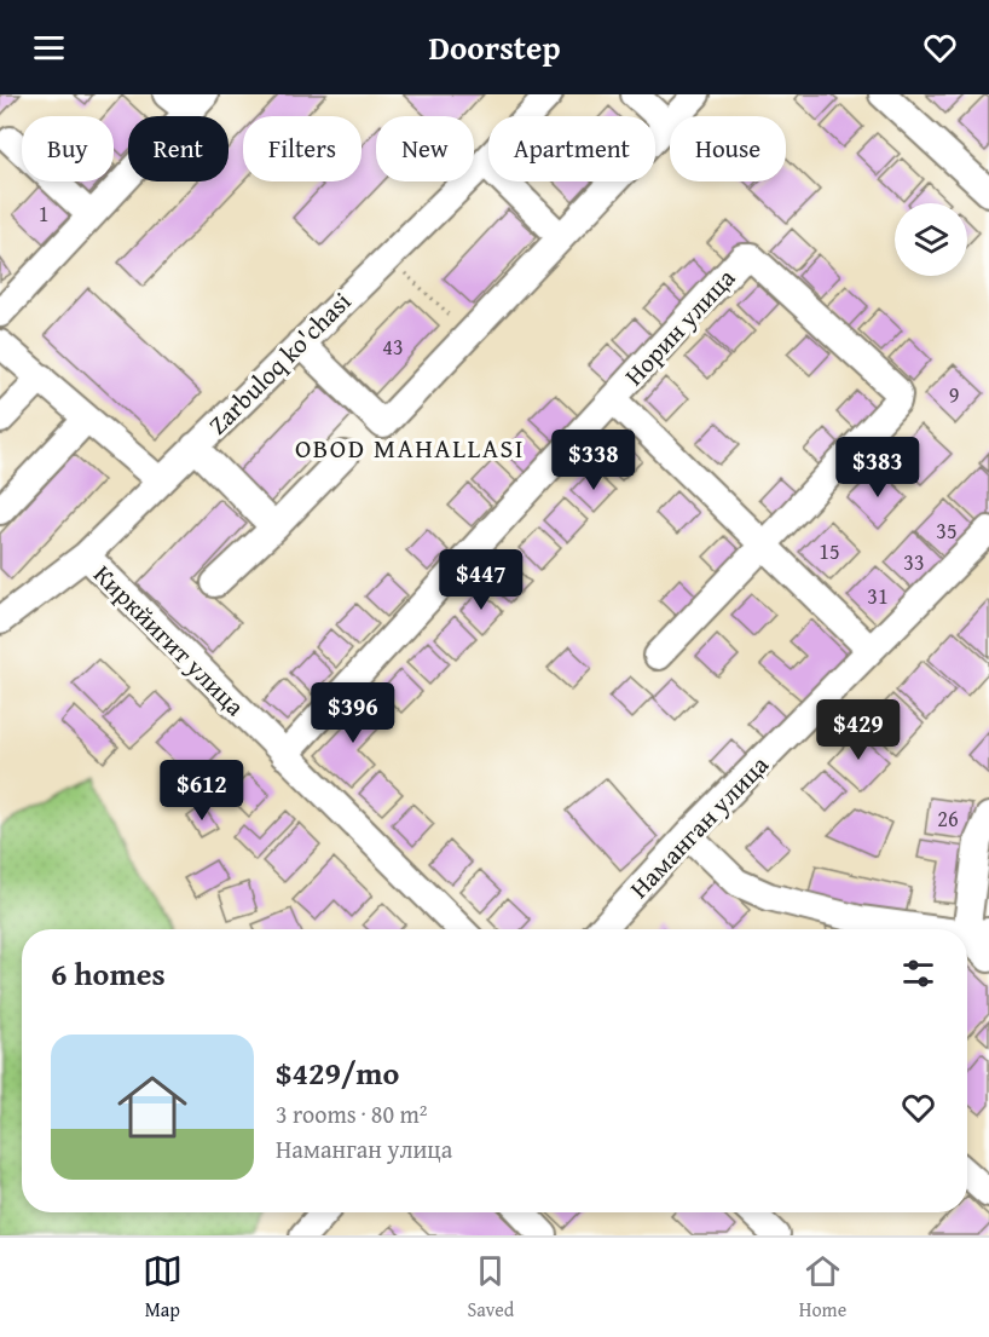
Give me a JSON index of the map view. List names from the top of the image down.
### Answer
{
  "streets": {
    "street": [
      "Норин улица",
      "Zarbuloq ko'chasi",
      "Киркйигит улица",
      "Наманган улица"
    ]
  },
  "crossings": [
    ["Норин улица", "Киркйигит улица"],
    ["Zarbuloq ko'chasi", "Киркйигит улица"]
  ],
  "districts": ["OBOD MAHALLASI"],
  "house_numbers": [
    "1",
    "43",
    "9",
    "35",
    "15",
    "33",
    "31",
    "26"
  ],
  "page": {
    "header": "Doorstep",
    "chip": [
      "Buy",
      "Rent",
      "Filters",
      "New",
      "Apartment",
      "House"
    ],
    "price": [
      "$338",
      "$383",
      "$447",
      "$396",
      "$429",
      "$612"
    ],
    "heading": "6 homes",
    "list": [
      {
        "name": "$429/mo",
        "note": "3 rooms · 80 m² · Наманган улица"
      }
    ],
    "tabs": ["Map", "Saved", "Home"]
  }
}
